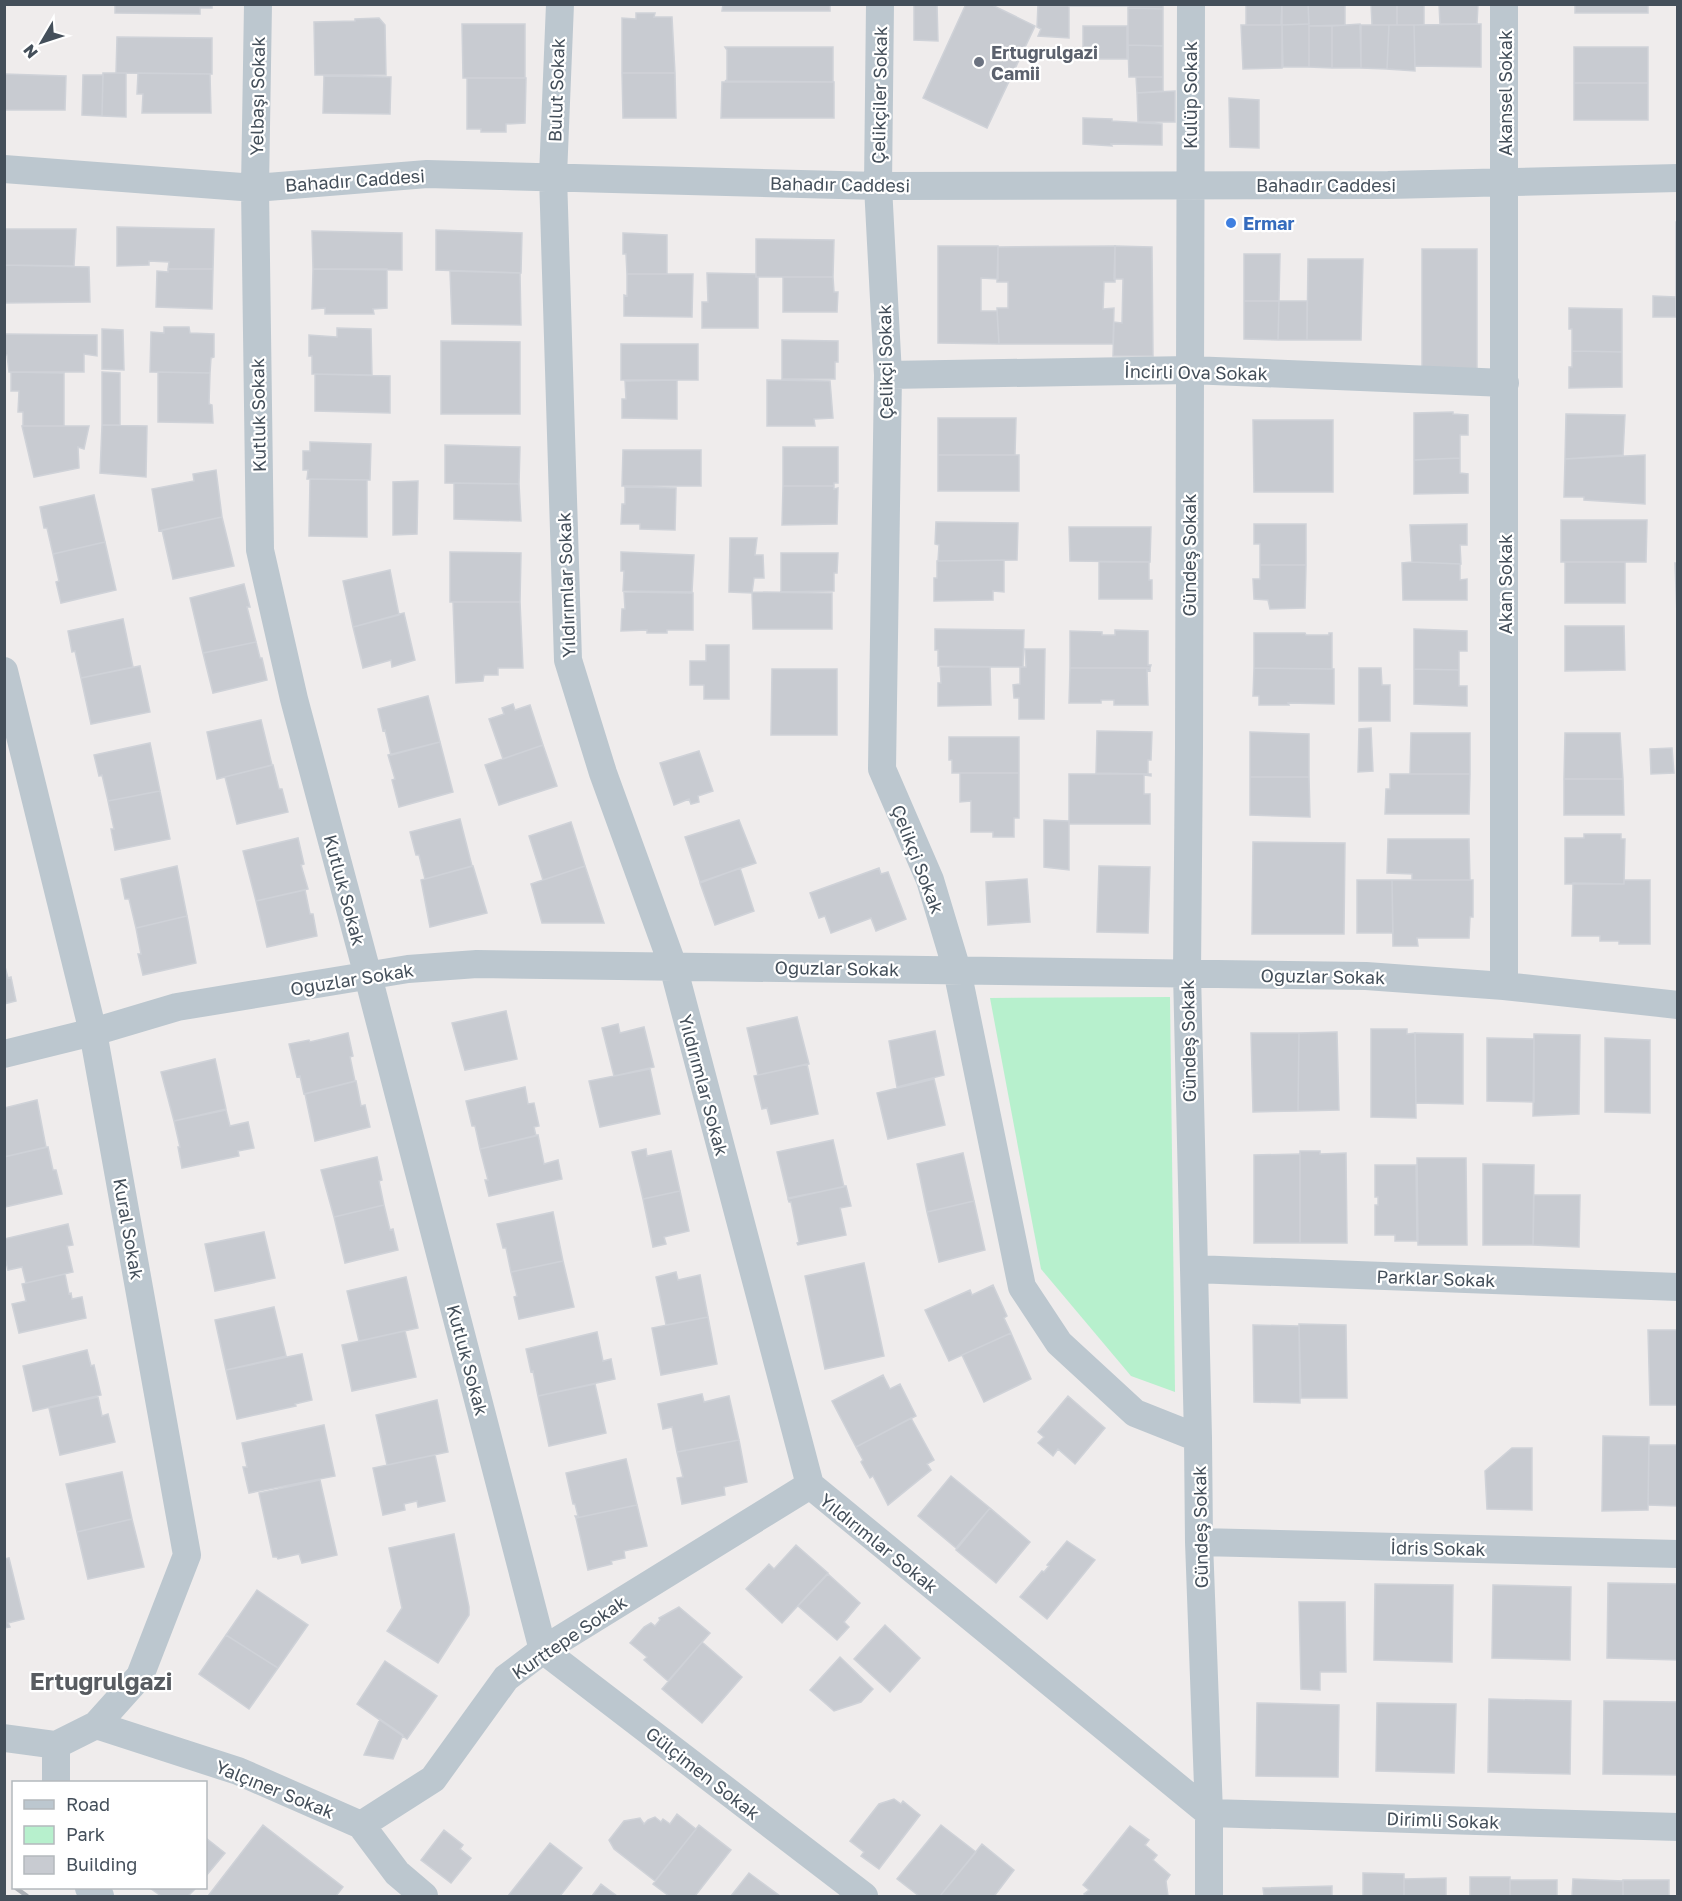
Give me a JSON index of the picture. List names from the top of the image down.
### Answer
{
  "streets": {
    "street": [
      "Bulut Sokak",
      "Akansel Sokak",
      "Çelikçiler Sokak",
      "Kulüp Sokak",
      "Yelbaşı Sokak",
      "Bahadır Caddesi",
      "Çelikçi Sokak",
      "İncirli Ova Sokak",
      "Kutluk Sokak",
      "Gündeş Sokak",
      "Akan Sokak",
      "Yıldırımlar Sokak",
      "Oğuzlar Sokak",
      "Kural Sokak",
      "Parklar Sokak",
      "İdris Sokak",
      "Kurttepe Sokak",
      "Gülçimen Sokak",
      "Yalçıner Sokak",
      "Dirimli Sokak"
    ]
  },
  "crossings": [
    ["Bulut Sokak", "Bahadır Caddesi"],
    ["Bulut Sokak", "Yıldırımlar Sokak"],
    ["Akansel Sokak", "Bahadır Caddesi"],
    ["Akansel Sokak", "Akan Sokak"],
    ["Çelikçiler Sokak", "Bahadır Caddesi"],
    ["Çelikçiler Sokak", "Çelikçi Sokak"],
    ["Kulüp Sokak", "Bahadır Caddesi"],
    ["Kulüp Sokak", "Gündeş Sokak"],
    ["Yelbaşı Sokak", "Bahadır Caddesi"],
    ["Yelbaşı Sokak", "Kutluk Sokak"],
    ["Bahadır Caddesi", "Çelikçi Sokak"],
    ["Bahadır Caddesi", "Kutluk Sokak"],
    ["Bahadır Caddesi", "Gündeş Sokak"],
    ["Bahadır Caddesi", "Akan Sokak"],
    ["Bahadır Caddesi", "Yıldırımlar Sokak"],
    ["Çelikçi Sokak", "İncirli Ova Sokak"],
    ["Çelikçi Sokak", "Gündeş Sokak"],
    ["Çelikçi Sokak", "Oğuzlar Sokak"],
    ["İncirli Ova Sokak", "Gündeş Sokak"],
    ["İncirli Ova Sokak", "Akan Sokak"],
    ["Kutluk Sokak", "Oğuzlar Sokak"],
    ["Kutluk Sokak", "Kurttepe Sokak"],
    ["Kutluk Sokak", "Gülçimen Sokak"],
    ["Gündeş Sokak", "Yıldırımlar Sokak"],
    ["Gündeş Sokak", "Oğuzlar Sokak"],
    ["Gündeş Sokak", "Parklar Sokak"],
    ["Gündeş Sokak", "İdris Sokak"],
    ["Gündeş Sokak", "Dirimli Sokak"],
    ["Akan Sokak", "Oğuzlar Sokak"],
    ["Yıldırımlar Sokak", "Oğuzlar Sokak"],
    ["Yıldırımlar Sokak", "Kurttepe Sokak"],
    ["Yıldırımlar Sokak", "Dirimli Sokak"],
    ["Oğuzlar Sokak", "Kural Sokak"],
    ["Kural Sokak", "Yalçıner Sokak"],
    ["Kurttepe Sokak", "Gülçimen Sokak"],
    ["Kurttepe Sokak", "Yalçıner Sokak"]
  ],
  "districts": ["Ertuğrulgazi"],
  "places": ["Ertuğrulgazi Camii", "Ermar"],
  "legend": ["Road", "Park", "Building"],
  "north": "bottom left"
}
